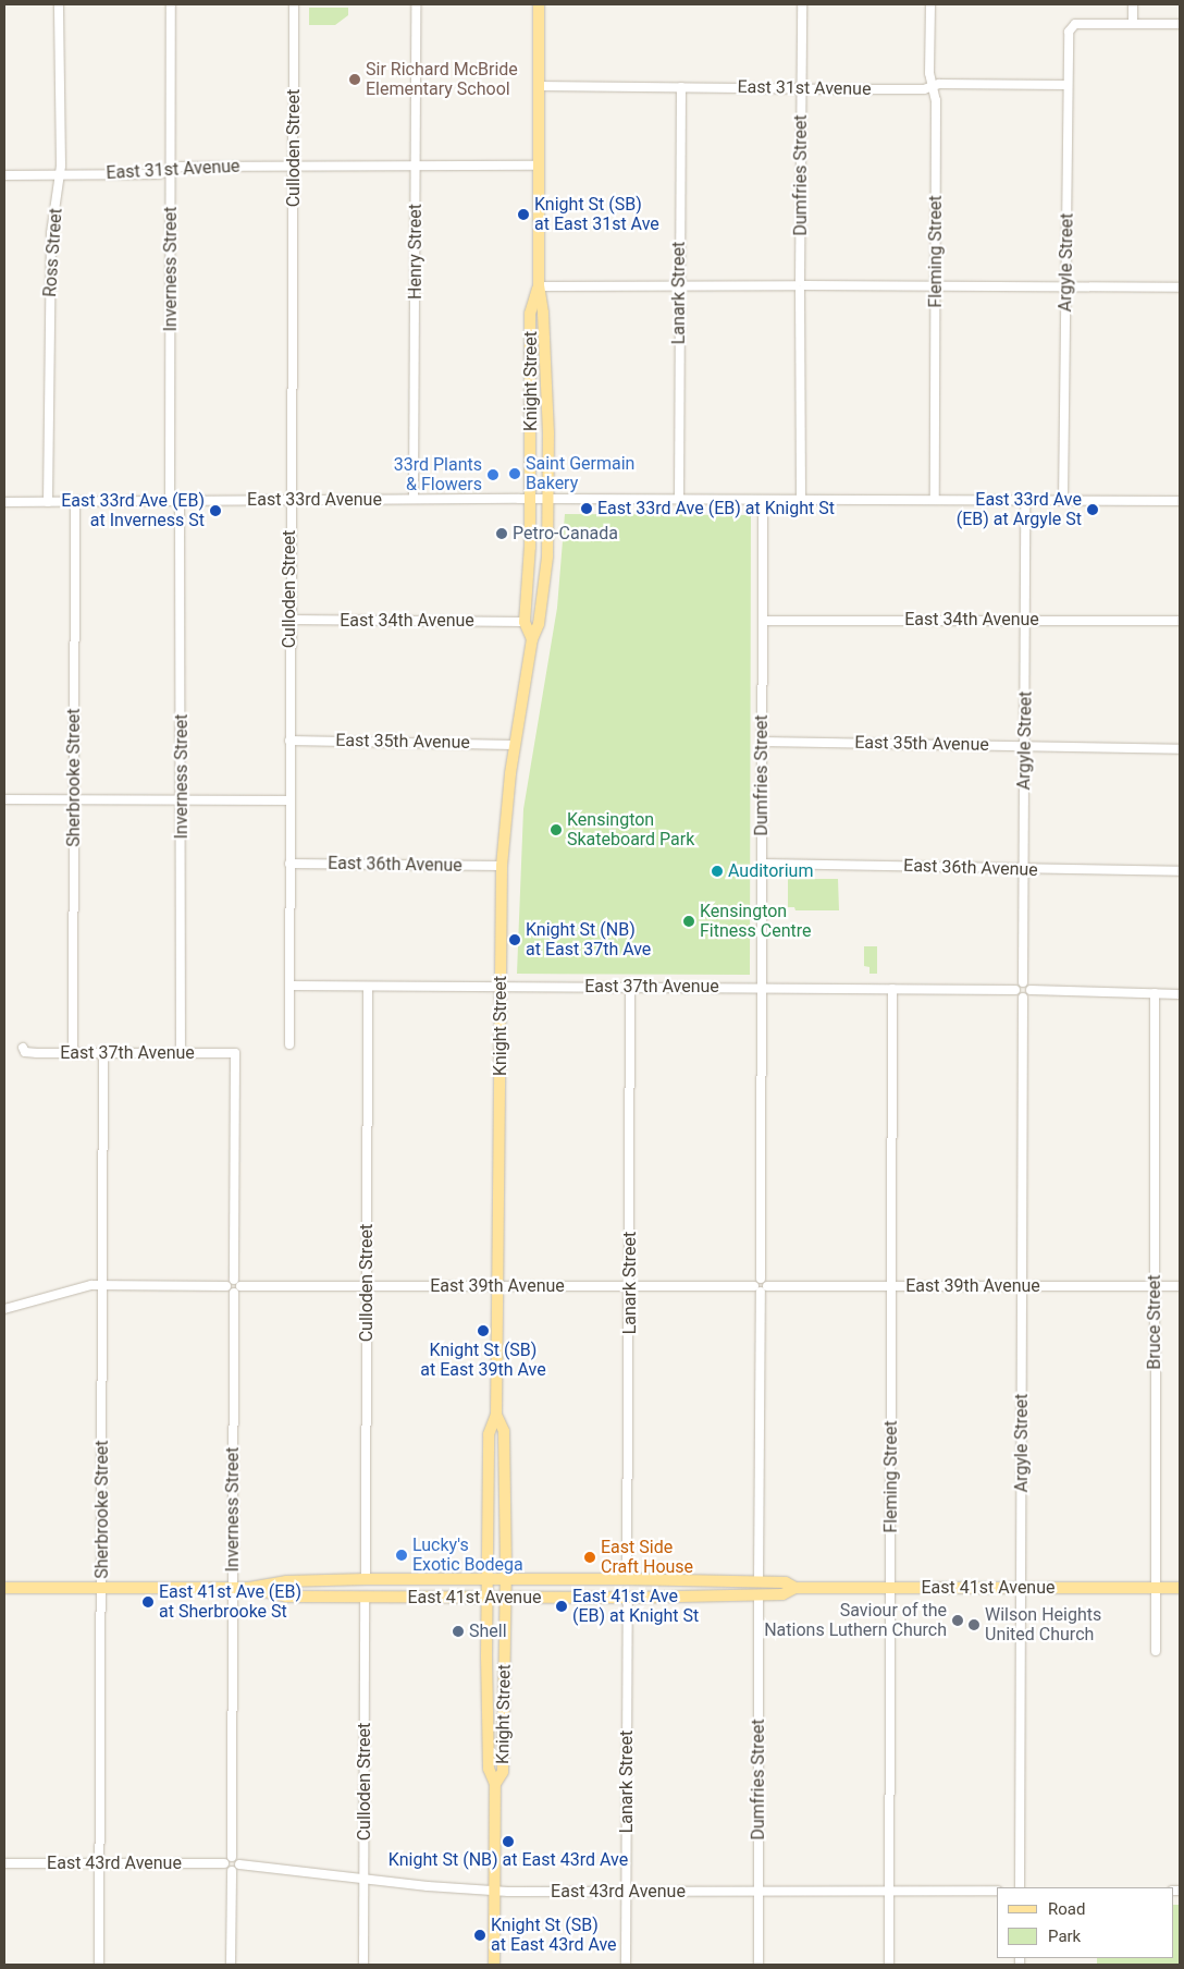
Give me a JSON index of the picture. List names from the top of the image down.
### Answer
{
  "streets": {
    "main road": ["Knight Street", "East 41st Avenue"],
    "street": [
      "East 31st Avenue",
      "Culloden Street",
      "Dumfries Street",
      "Henry Street",
      "Fleming Street",
      "Ross Street",
      "Argyle Street",
      "Inverness Street",
      "Lanark Street",
      "East 33rd Avenue",
      "East 34th Avenue",
      "East 35th Avenue",
      "Sherbrooke Street",
      "East 36th Avenue",
      "East 37th Avenue",
      "East 39th Avenue",
      "Bruce Street",
      "East 43rd Avenue"
    ]
  },
  "crossings": [
    ["East 31st Avenue", "Culloden Street"],
    ["East 31st Avenue", "Dumfries Street"],
    ["East 31st Avenue", "Henry Street"],
    ["East 31st Avenue", "Fleming Street"],
    ["East 31st Avenue", "Ross Street"],
    ["East 31st Avenue", "Argyle Street"],
    ["East 31st Avenue", "Inverness Street"],
    ["East 31st Avenue", "Lanark Street"],
    ["East 31st Avenue", "Knight Street"],
    ["Culloden Street", "East 33rd Avenue"],
    ["Culloden Street", "East 34th Avenue"],
    ["Culloden Street", "East 35th Avenue"],
    ["Culloden Street", "East 36th Avenue"],
    ["Culloden Street", "East 37th Avenue"],
    ["Culloden Street", "East 39th Avenue"],
    ["Culloden Street", "East 41st Avenue"],
    ["Culloden Street", "East 43rd Avenue"],
    ["Dumfries Street", "East 33rd Avenue"],
    ["Dumfries Street", "East 34th Avenue"],
    ["Dumfries Street", "East 35th Avenue"],
    ["Dumfries Street", "East 36th Avenue"],
    ["Dumfries Street", "East 37th Avenue"],
    ["Dumfries Street", "East 39th Avenue"],
    ["Dumfries Street", "East 41st Avenue"],
    ["Dumfries Street", "East 43rd Avenue"],
    ["Henry Street", "East 33rd Avenue"],
    ["Fleming Street", "East 33rd Avenue"],
    ["Fleming Street", "East 37th Avenue"],
    ["Fleming Street", "East 39th Avenue"],
    ["Fleming Street", "East 41st Avenue"],
    ["Fleming Street", "East 43rd Avenue"],
    ["Ross Street", "East 33rd Avenue"],
    ["Argyle Street", "East 33rd Avenue"],
    ["Argyle Street", "East 34th Avenue"],
    ["Argyle Street", "East 35th Avenue"],
    ["Argyle Street", "East 36th Avenue"],
    ["Argyle Street", "East 39th Avenue"],
    ["Argyle Street", "East 41st Avenue"],
    ["Inverness Street", "East 33rd Avenue"],
    ["Inverness Street", "East 37th Avenue"],
    ["Inverness Street", "East 39th Avenue"],
    ["Inverness Street", "East 41st Avenue"],
    ["Lanark Street", "East 33rd Avenue"],
    ["Lanark Street", "East 37th Avenue"],
    ["Lanark Street", "East 39th Avenue"],
    ["Lanark Street", "East 41st Avenue"],
    ["Lanark Street", "East 43rd Avenue"],
    ["Knight Street", "East 33rd Avenue"],
    ["Knight Street", "East 34th Avenue"],
    ["Knight Street", "East 35th Avenue"],
    ["Knight Street", "East 36th Avenue"],
    ["Knight Street", "East 37th Avenue"],
    ["Knight Street", "East 39th Avenue"],
    ["Knight Street", "East 41st Avenue"],
    ["Knight Street", "East 43rd Avenue"],
    ["East 33rd Avenue", "Sherbrooke Street"],
    ["Sherbrooke Street", "East 37th Avenue"],
    ["Sherbrooke Street", "East 41st Avenue"],
    ["Sherbrooke Street", "East 43rd Avenue"],
    ["East 39th Avenue", "Bruce Street"],
    ["Bruce Street", "East 41st Avenue"]
  ],
  "places": [
    "Sir Richard McBride Elementary School",
    "Knight St (SB) at East 31st Ave",
    "Saint Germain Bakery",
    "33rd Plants & Flowers",
    "East 33rd Ave (EB) at Knight St",
    "East 33rd Ave (EB) at Argyle St",
    "East 33rd Ave (EB) at Inverness St",
    "Petro-Canada",
    "Kensington Skateboard Park",
    "Auditorium",
    "Kensington Fitness Centre",
    "Knight St (NB) at East 37th Ave",
    "Knight St (SB) at East 39th Ave",
    "Lucky's Exotic Bodega",
    "East Side Craft House",
    "East 41st Ave (EB) at Sherbrooke St",
    "East 41st Ave (EB) at Knight St",
    "Saviour of the Nations Luthern Church",
    "Wilson Heights United Church",
    "Shell",
    "Knight St (NB) at East 43rd Ave",
    "Knight St (SB) at East 43rd Ave"
  ],
  "legend": ["Road", "Park"]
}
